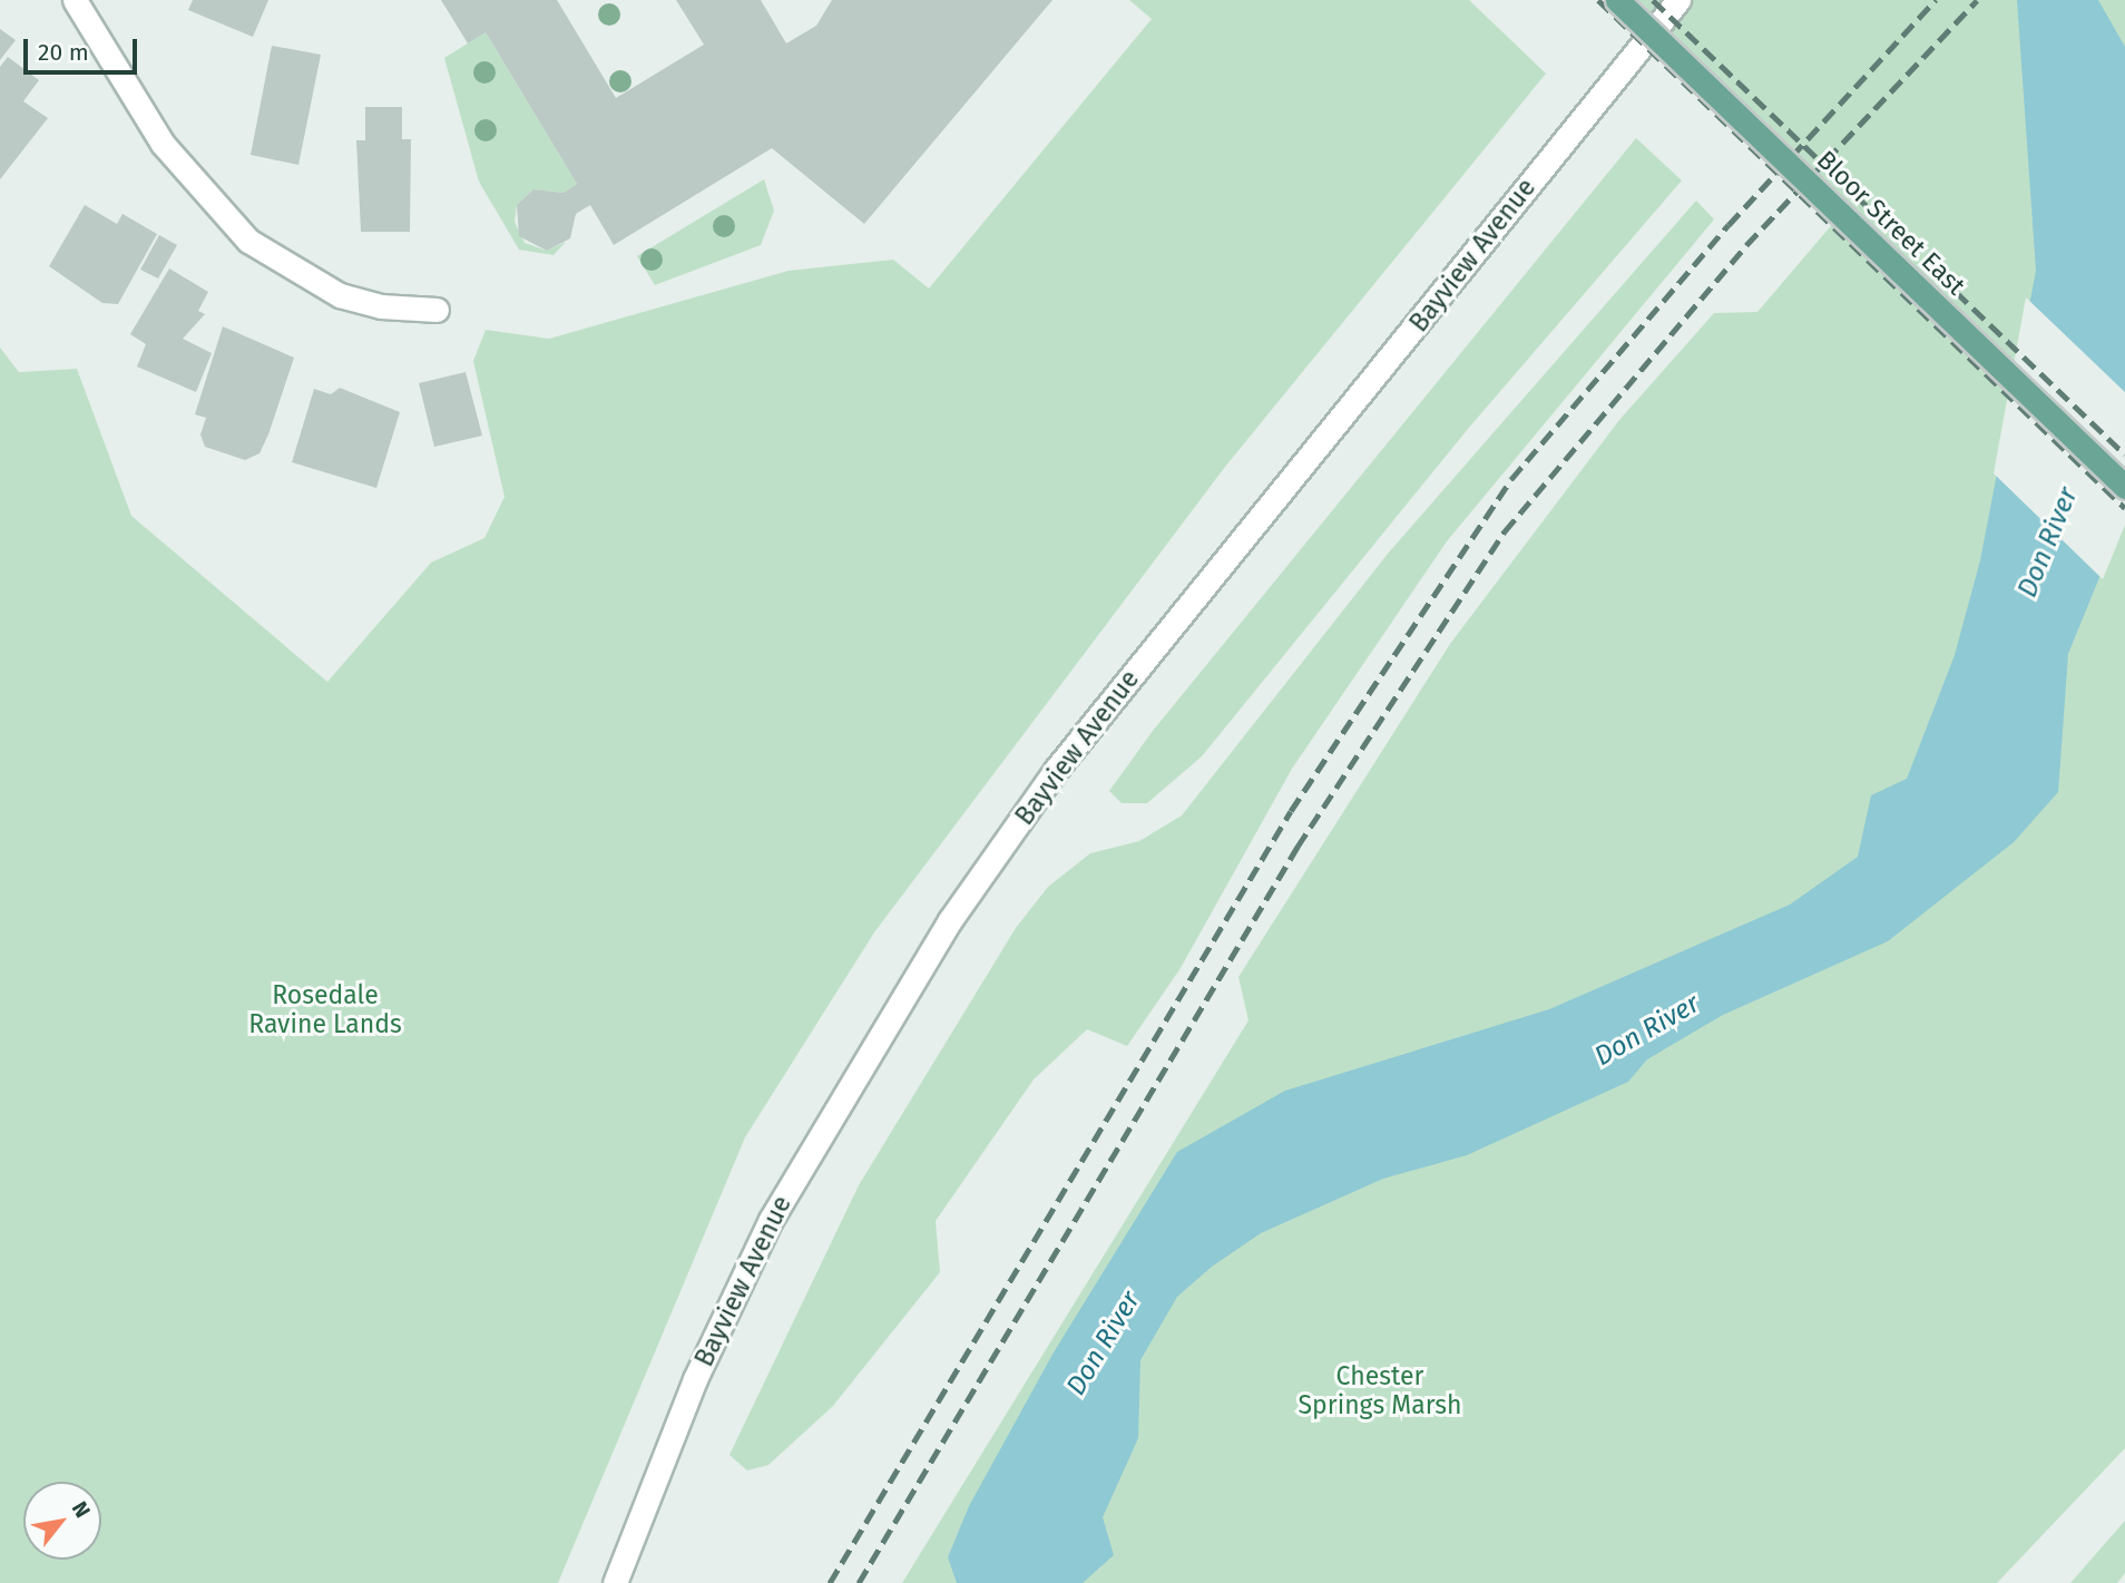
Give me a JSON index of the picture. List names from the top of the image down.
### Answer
{
  "streets": {
    "main road": ["Bloor Street East", "Bayview Avenue"]
  },
  "water": ["Don River"],
  "parks": ["Rosedale Ravine Lands", "Chester Springs Marsh"],
  "scale_bar": "20 m",
  "north": "top right"
}
